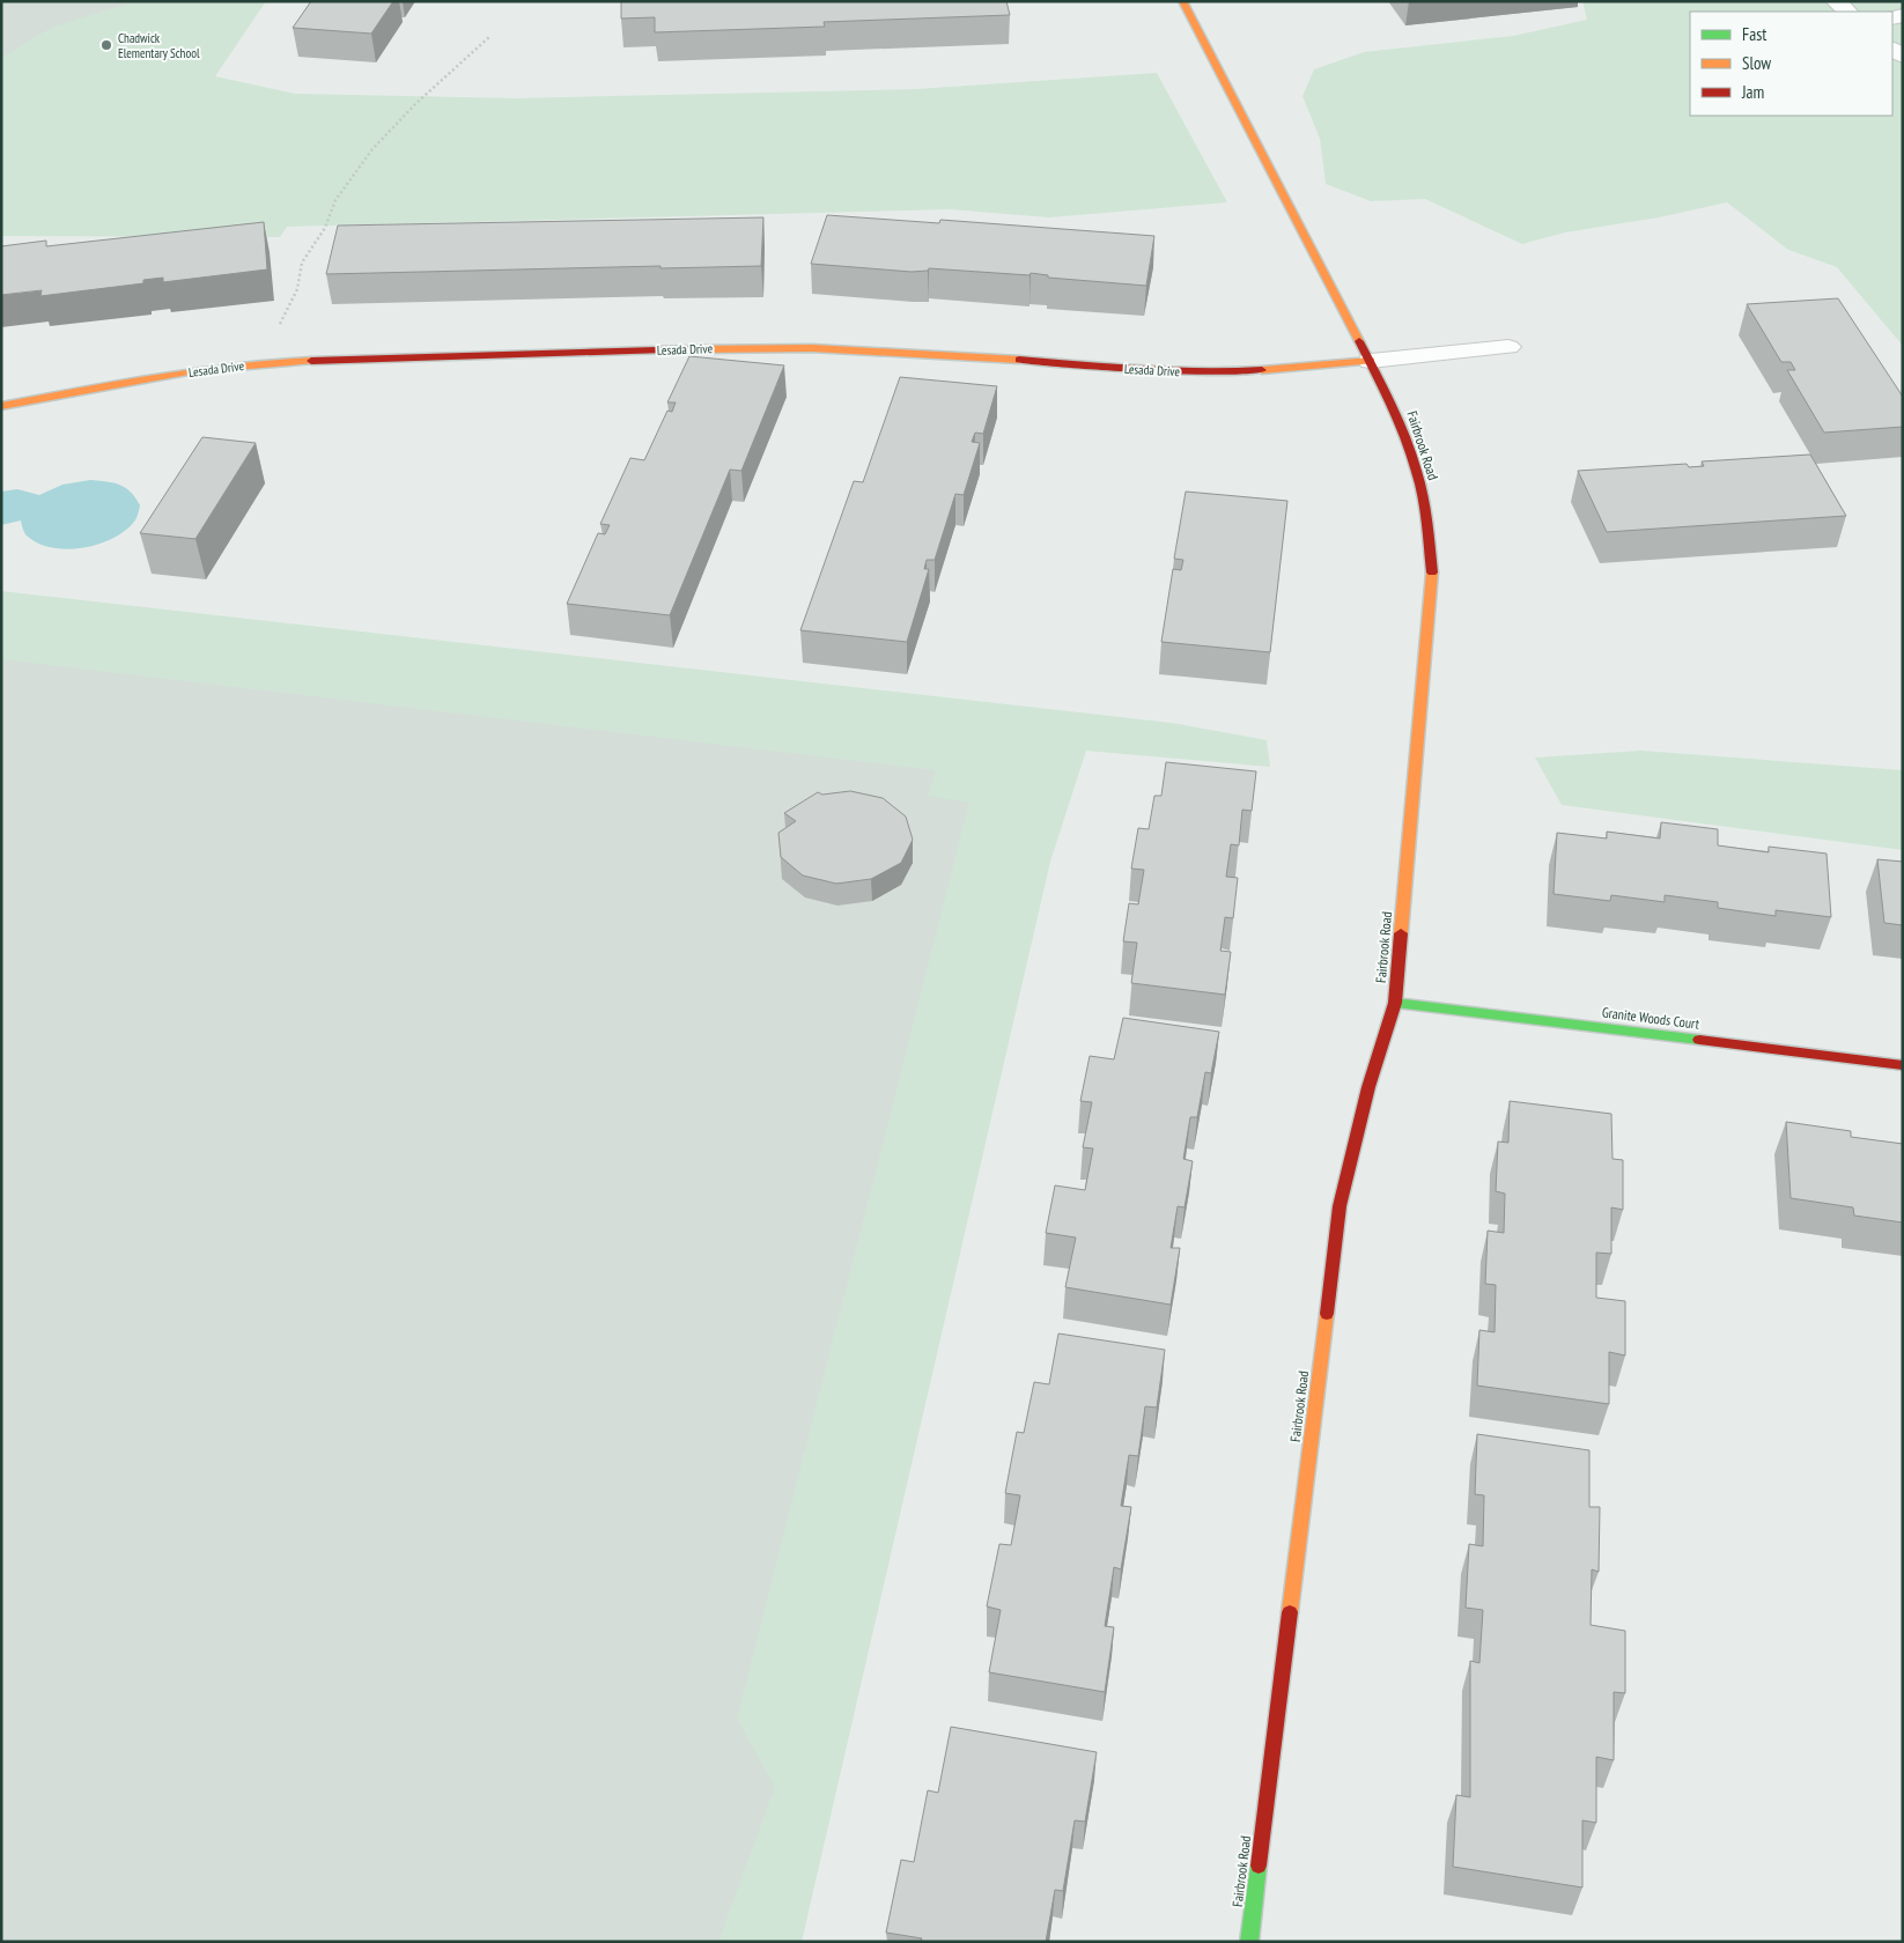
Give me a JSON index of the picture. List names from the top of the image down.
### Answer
{
  "streets": {
    "street": ["Lesada Drive", "Fairbrook Road", "Granite Woods Court"]
  },
  "crossings": [
    ["Lesada Drive", "Fairbrook Road"],
    ["Fairbrook Road", "Granite Woods Court"]
  ],
  "places": ["Chadwick Elementary School"],
  "legend": ["Fast", "Slow", "Jam"]
}
